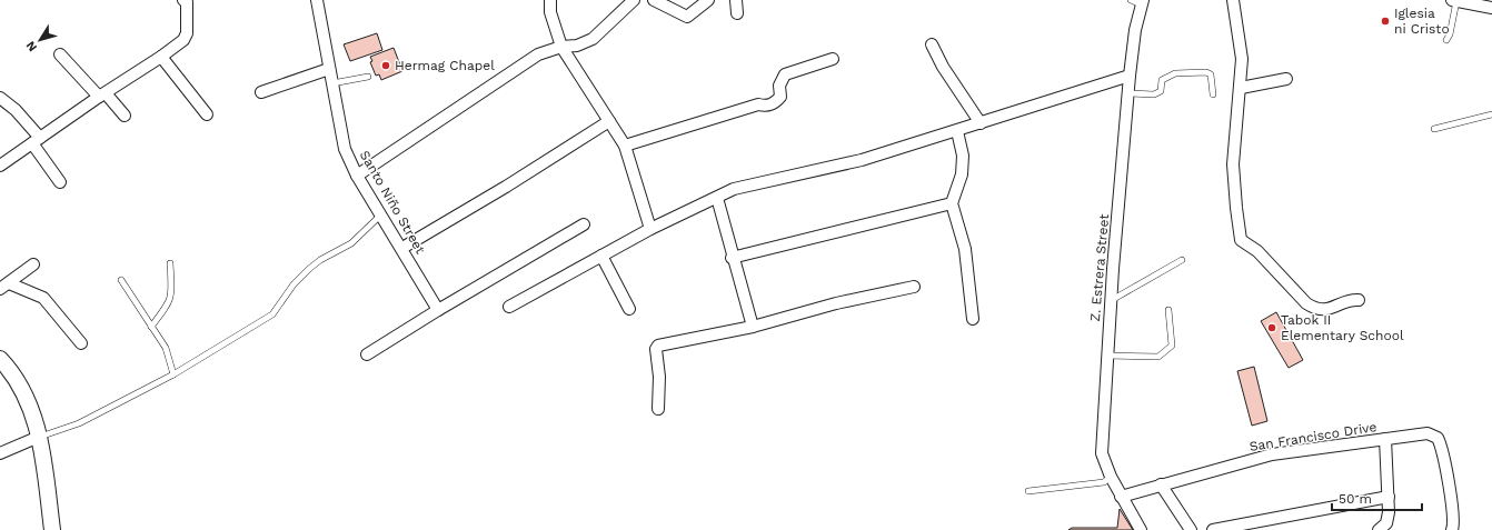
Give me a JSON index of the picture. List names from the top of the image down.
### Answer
{
  "streets": {
    "street": ["Santo Niño Street", "Z. Estrera Street", "San Francisco Drive"]
  },
  "crossings": [
    ["Z. Estrera Street", "San Francisco Drive"]
  ],
  "places": ["Iglesia ni Cristo", "Hermag Chapel", "Tabok II Elementary School"],
  "scale_bar": "50 m",
  "north": "bottom left"
}
